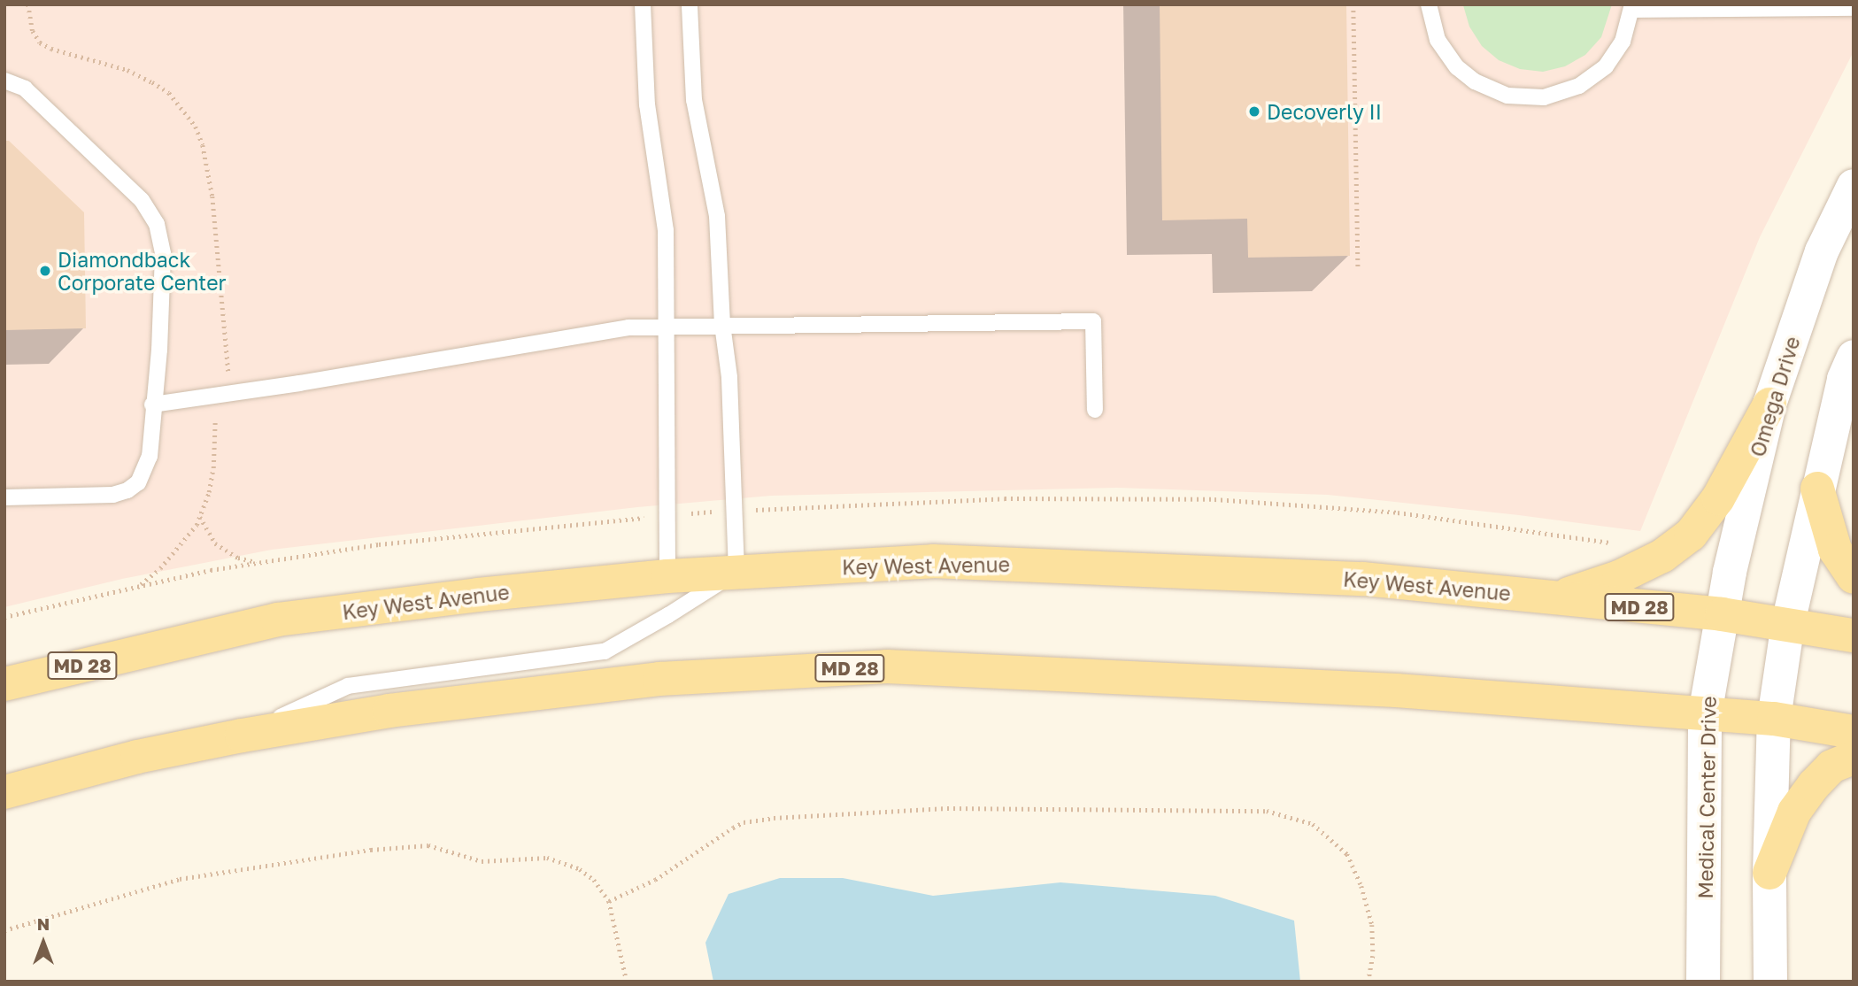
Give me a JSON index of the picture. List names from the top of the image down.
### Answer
{
  "streets": {
    "main road": [
      "Omega Drive",
      "Key West Avenue",
      "MD 28",
      "Medical Center Drive"
    ]
  },
  "crossings": [
    ["Omega Drive", "Key West Avenue"],
    ["Omega Drive", "Medical Center Drive"],
    ["Key West Avenue", "Medical Center Drive"],
    ["MD 28", "Medical Center Drive"]
  ],
  "places": ["Decoverly II", "Diamondback Corporate Center"],
  "north": "top"
}
